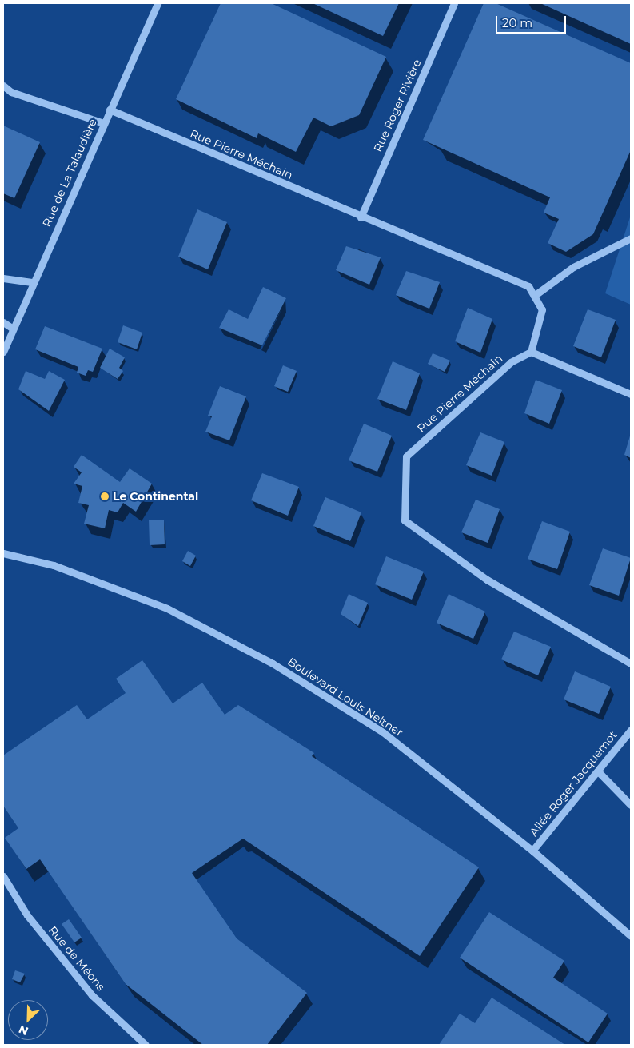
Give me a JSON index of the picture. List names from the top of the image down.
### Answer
{
  "streets": {
    "street": [
      "Rue Roger Rivière",
      "Rue Pierre Méchain",
      "Rue de La Talaudière",
      "Boulevard Louis Neltner",
      "Allée Roger Jacquemot",
      "Rue de Méons"
    ]
  },
  "crossings": [
    ["Rue Roger Rivière", "Rue Pierre Méchain"],
    ["Rue Pierre Méchain", "Rue de La Talaudière"],
    ["Boulevard Louis Neltner", "Allée Roger Jacquemot"]
  ],
  "places": ["Le Continental"],
  "scale_bar": "20 m",
  "north": "bottom left"
}
